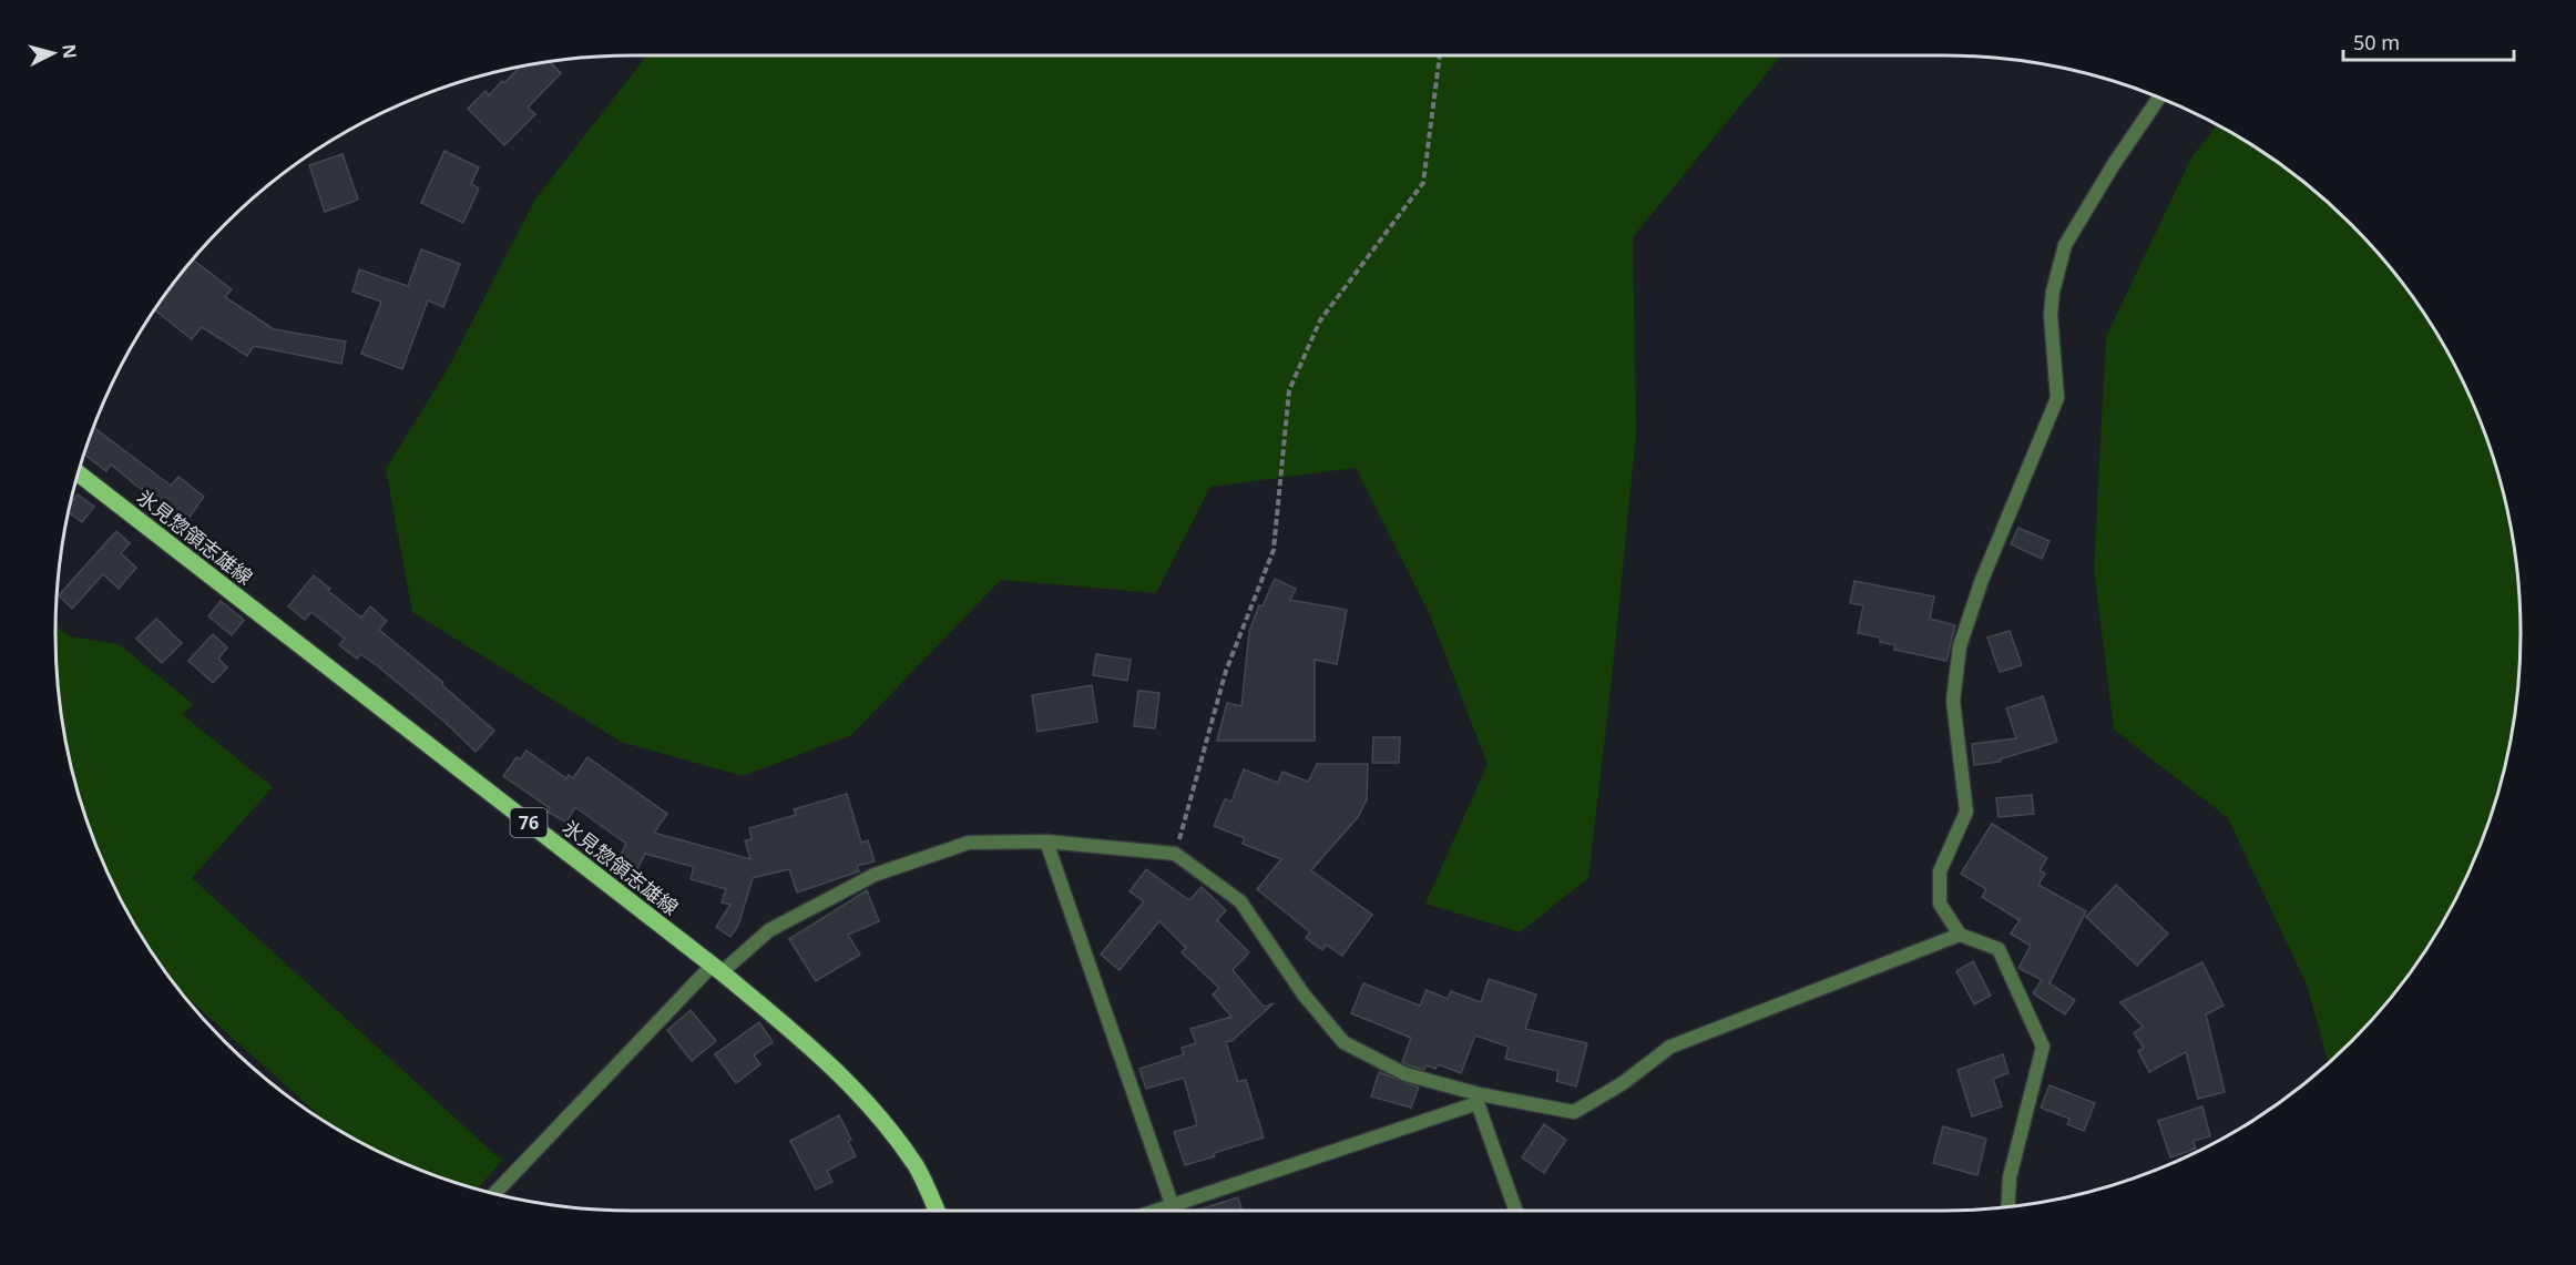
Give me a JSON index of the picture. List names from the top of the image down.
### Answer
{
  "streets": {
    "main road": ["氷見惣領志雄線", "76"]
  },
  "scale_bar": "50 m",
  "north": "right"
}
